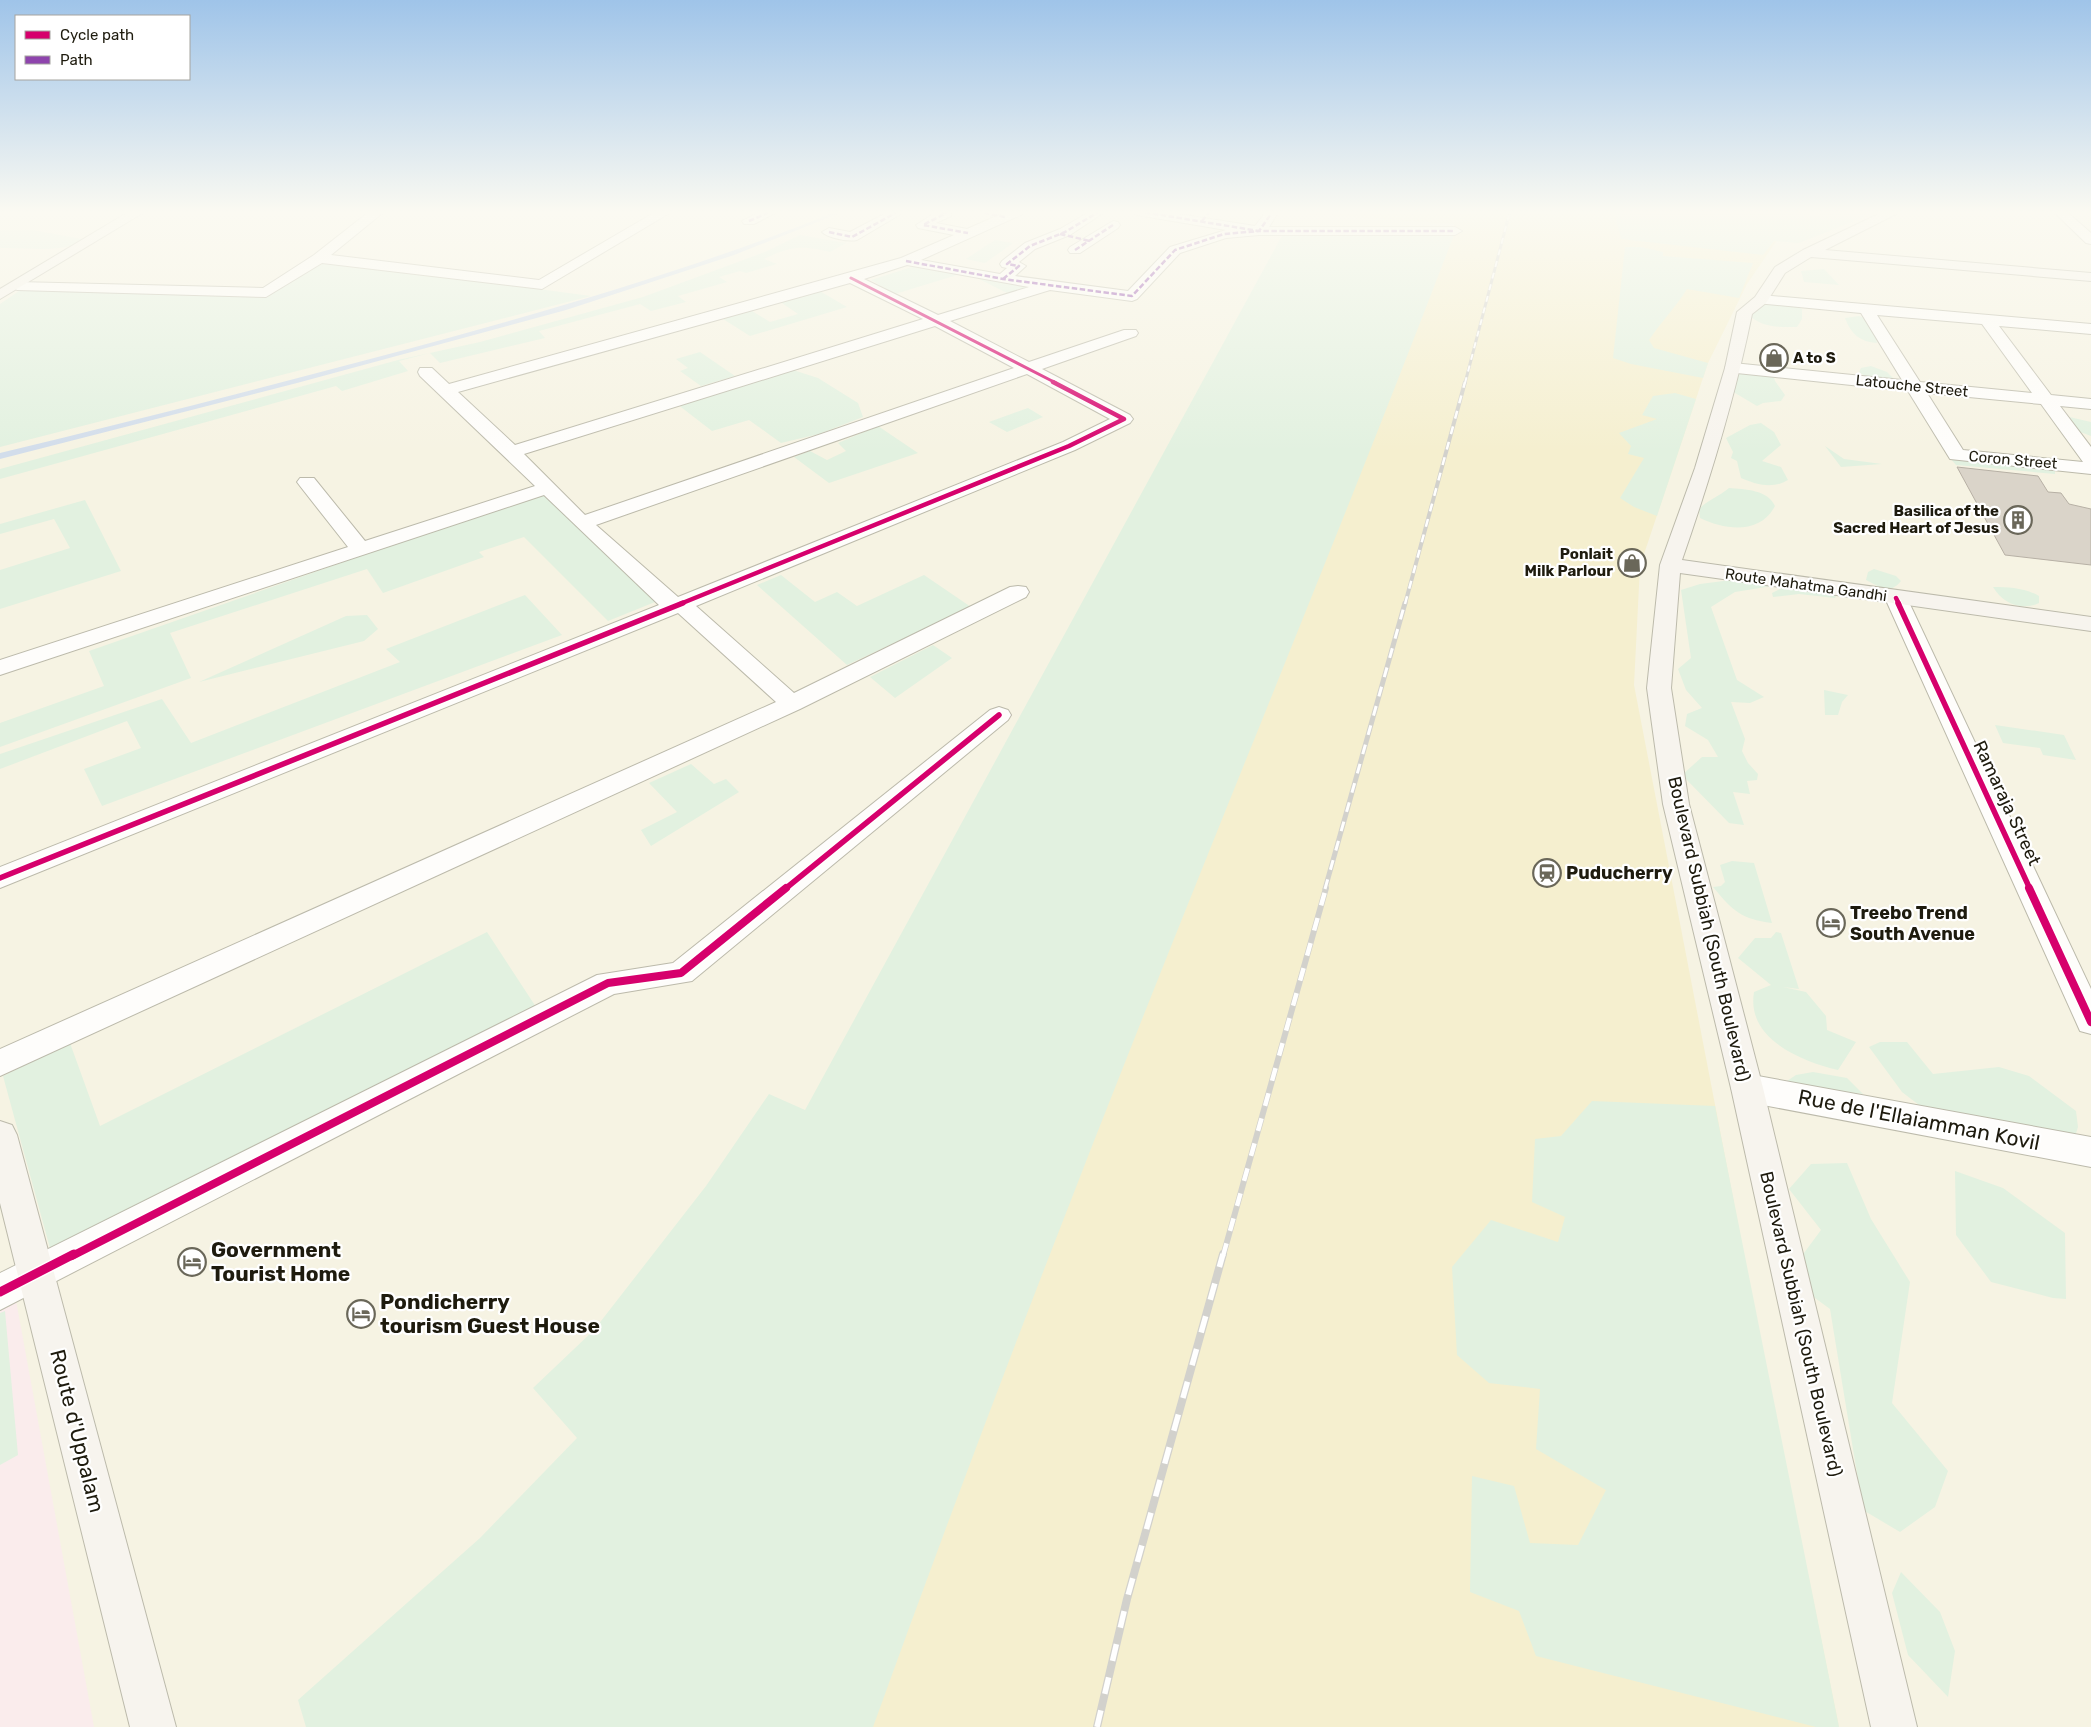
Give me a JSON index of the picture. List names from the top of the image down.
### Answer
{
  "streets": {
    "main road": ["Route Mahatma Gandhi", "Boulevard Subbiah (South Boulevard)", "Route d'Uppalam"],
    "street": [
      "Latouche Street",
      "Coron Street",
      "Ramaraja Street",
      "Rue de l'Ellaiamman Kovil"
    ]
  },
  "crossings": [
    ["Latouche Street", "Coron Street"],
    ["Latouche Street", "Boulevard Subbiah (South Boulevard)"],
    ["Route Mahatma Gandhi", "Ramaraja Street"],
    ["Route Mahatma Gandhi", "Boulevard Subbiah (South Boulevard)"],
    ["Boulevard Subbiah (South Boulevard)", "Rue de l'Ellaiamman Kovil"]
  ],
  "places": {
    "shop": ["A to S", "Ponlait Milk Parlour"],
    "building": ["Basilica of the Sacred Heart of Jesus"],
    "station": ["Puducherry"],
    "hotel": ["Treebo Trend South Avenue", "Government Tourist Home", "Pondicherry tourism Guest House"]
  },
  "legend": ["Cycle path", "Path"]
}
